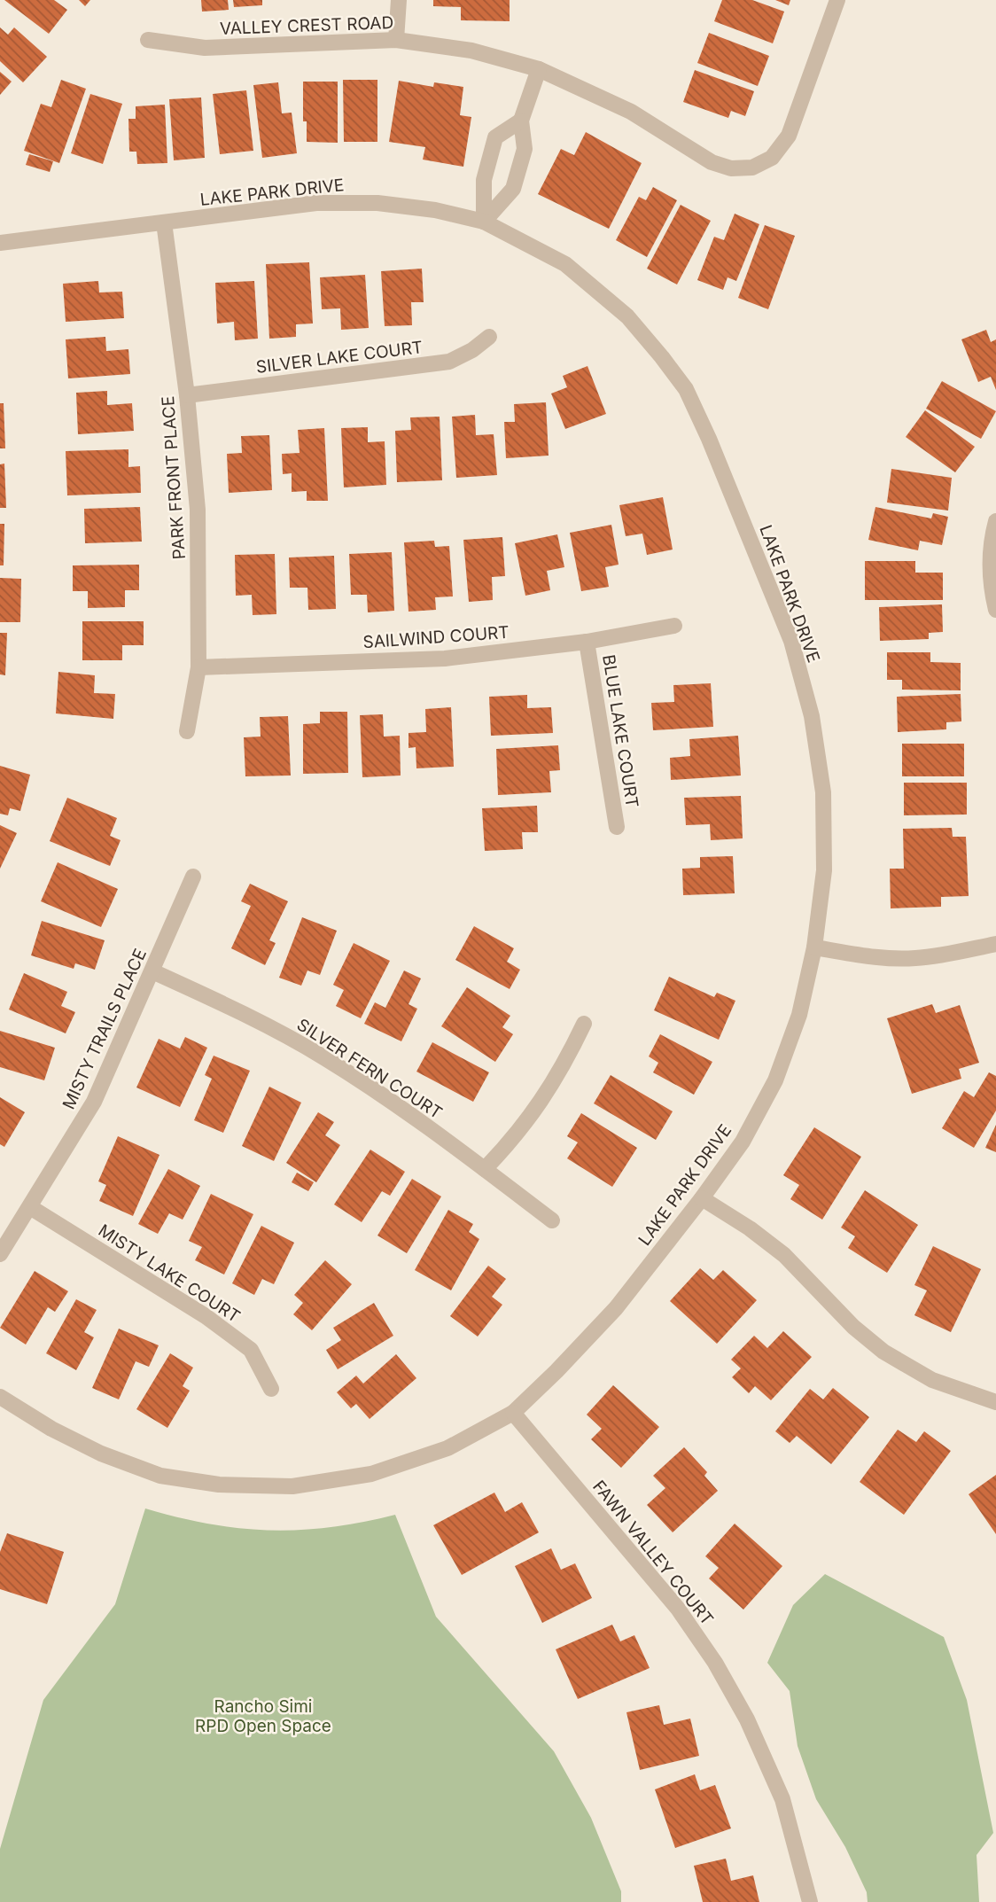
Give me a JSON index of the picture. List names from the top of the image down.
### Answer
{
  "streets": {
    "street": [
      "VALLEY CREST ROAD",
      "LAKE PARK DRIVE",
      "SILVER LAKE COURT",
      "PARK FRONT PLACE",
      "SAILWIND COURT",
      "BLUE LAKE COURT",
      "MISTY TRAILS PLACE",
      "SILVER FERN COURT",
      "MISTY LAKE COURT",
      "FAWN VALLEY COURT"
    ]
  },
  "crossings": [
    ["LAKE PARK DRIVE", "PARK FRONT PLACE"],
    ["LAKE PARK DRIVE", "FAWN VALLEY COURT"],
    ["SILVER LAKE COURT", "PARK FRONT PLACE"],
    ["PARK FRONT PLACE", "SAILWIND COURT"],
    ["SAILWIND COURT", "BLUE LAKE COURT"],
    ["MISTY TRAILS PLACE", "SILVER FERN COURT"],
    ["MISTY TRAILS PLACE", "MISTY LAKE COURT"]
  ],
  "parks": ["Rancho Simi RPD Open Space"]
}
